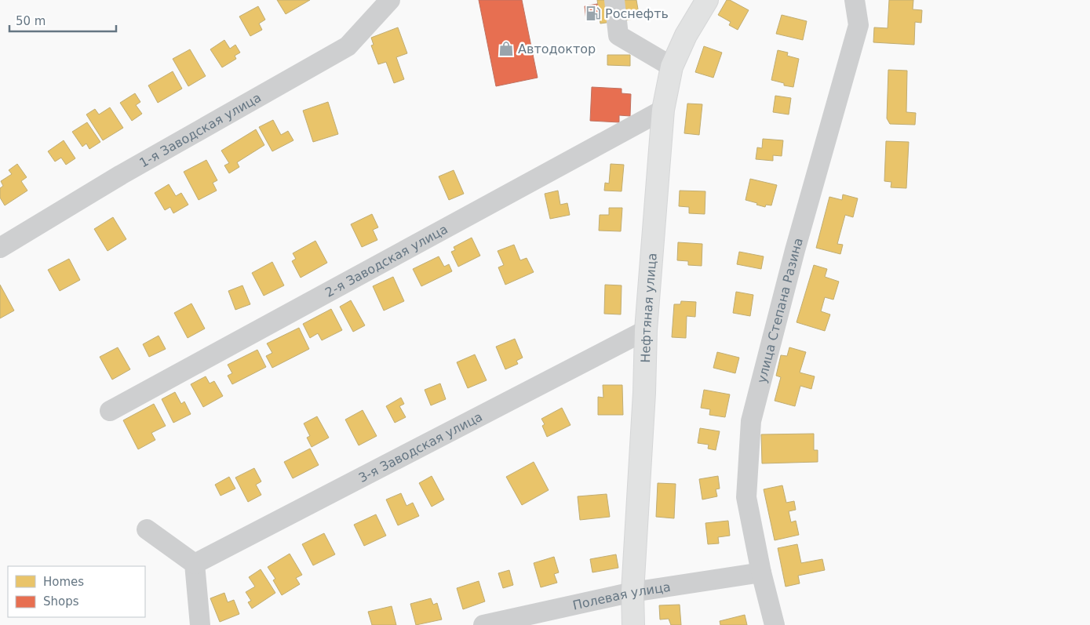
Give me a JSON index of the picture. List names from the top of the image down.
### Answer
{
  "streets": {
    "main road": ["Нефтяная улица"],
    "street": [
      "1-я Заводская улица",
      "2-я Заводская улица",
      "улица Степана Разина",
      "3-я Заводская улица",
      "Полевая улица"
    ]
  },
  "crossings": [
    ["2-я Заводская улица", "Нефтяная улица"],
    ["Нефтяная улица", "3-я Заводская улица"],
    ["Нефтяная улица", "Полевая улица"],
    ["улица Степана Разина", "Полевая улица"]
  ],
  "places": {
    "fuel station": ["Роснефть"],
    "shop": ["Автодоктор"]
  },
  "legend": ["Homes", "Shops"],
  "scale_bar": "50 m"
}
